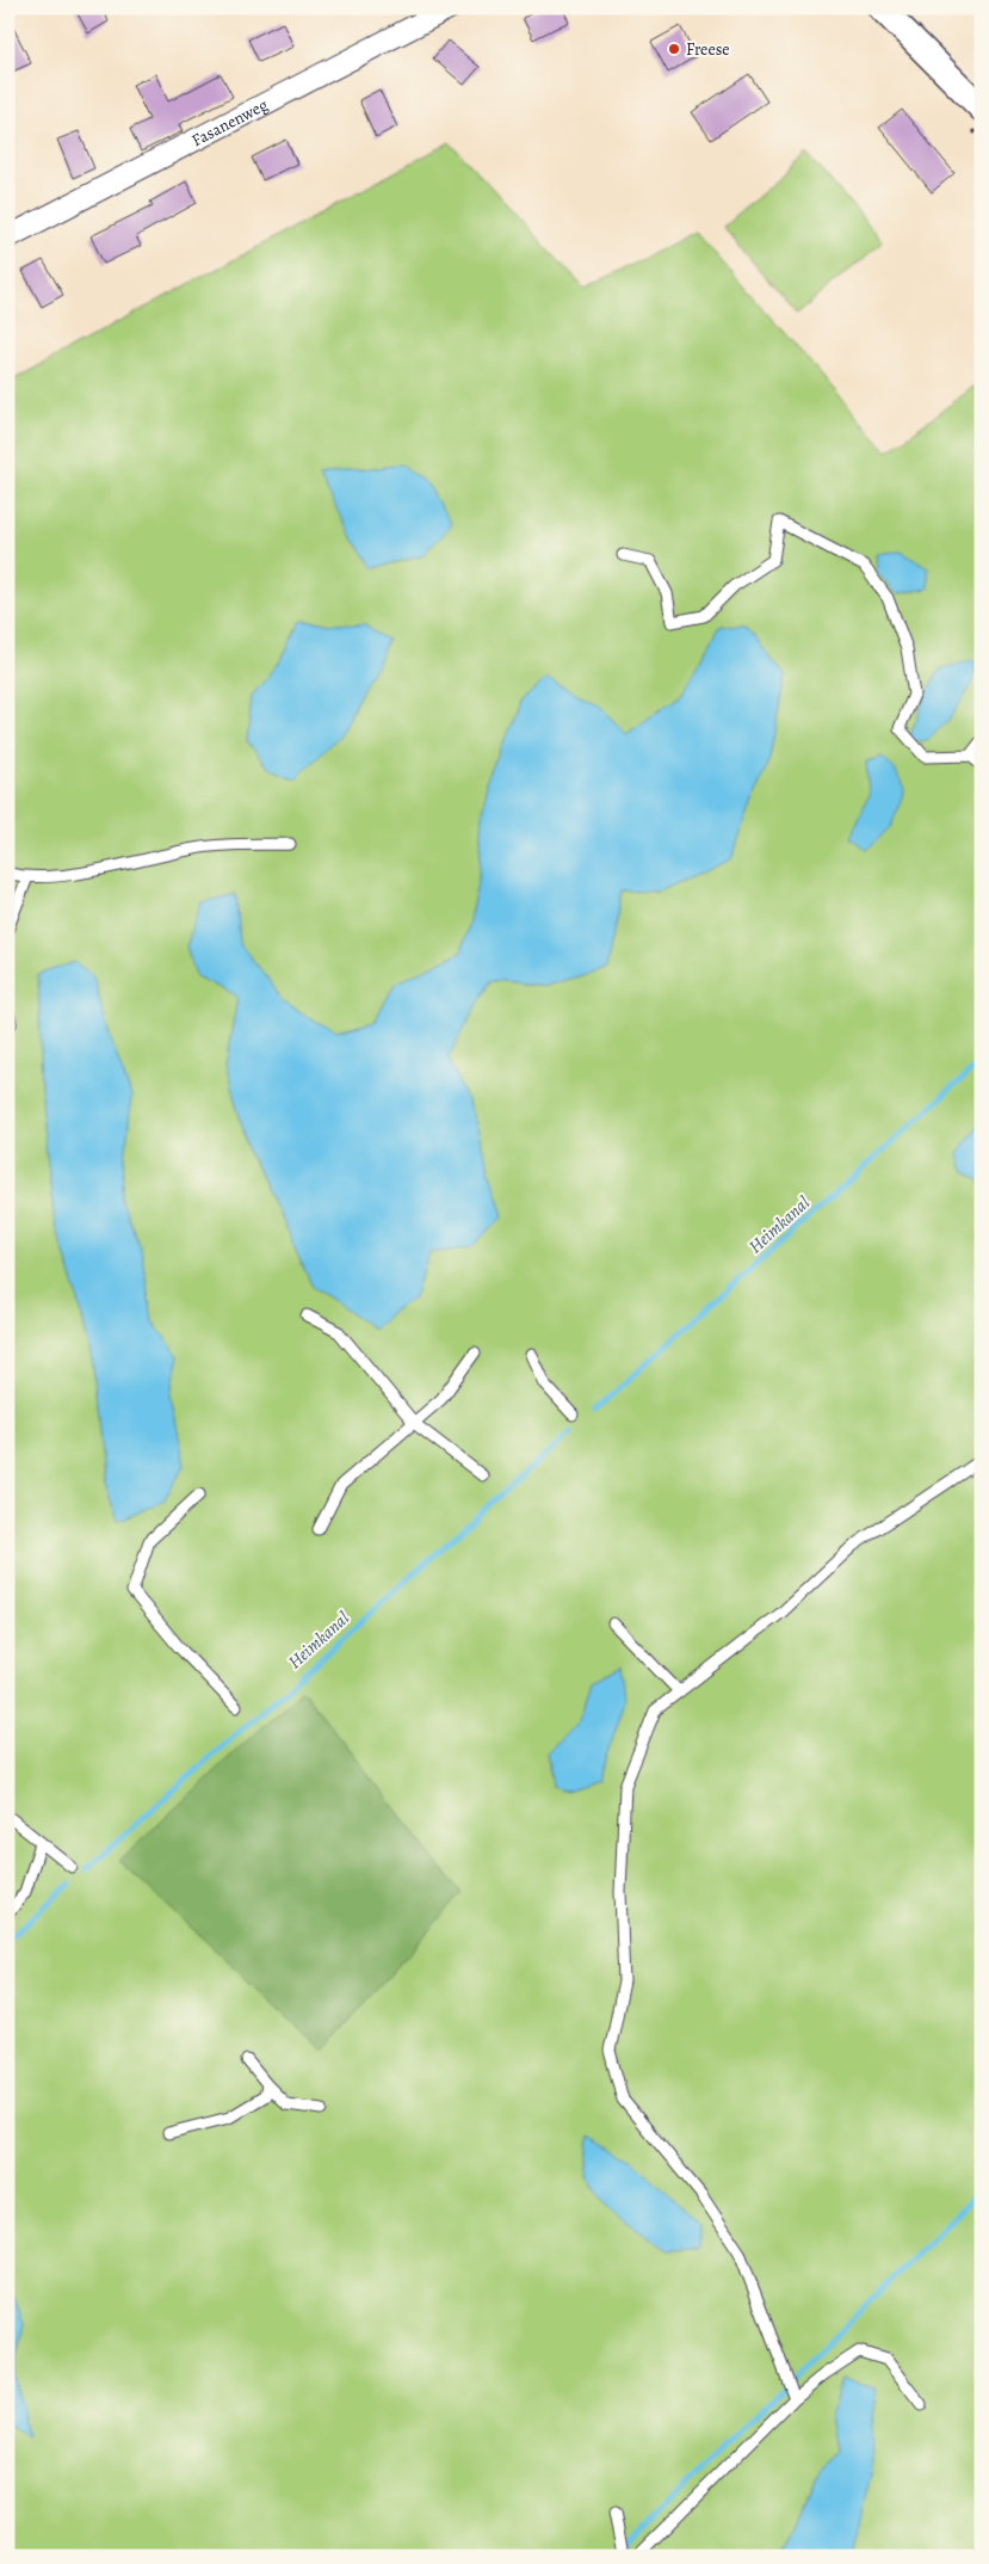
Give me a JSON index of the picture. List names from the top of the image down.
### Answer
{
  "streets": {
    "street": ["Fasanenweg"]
  },
  "water": ["Heimkanal"],
  "places": ["Freese"]
}
